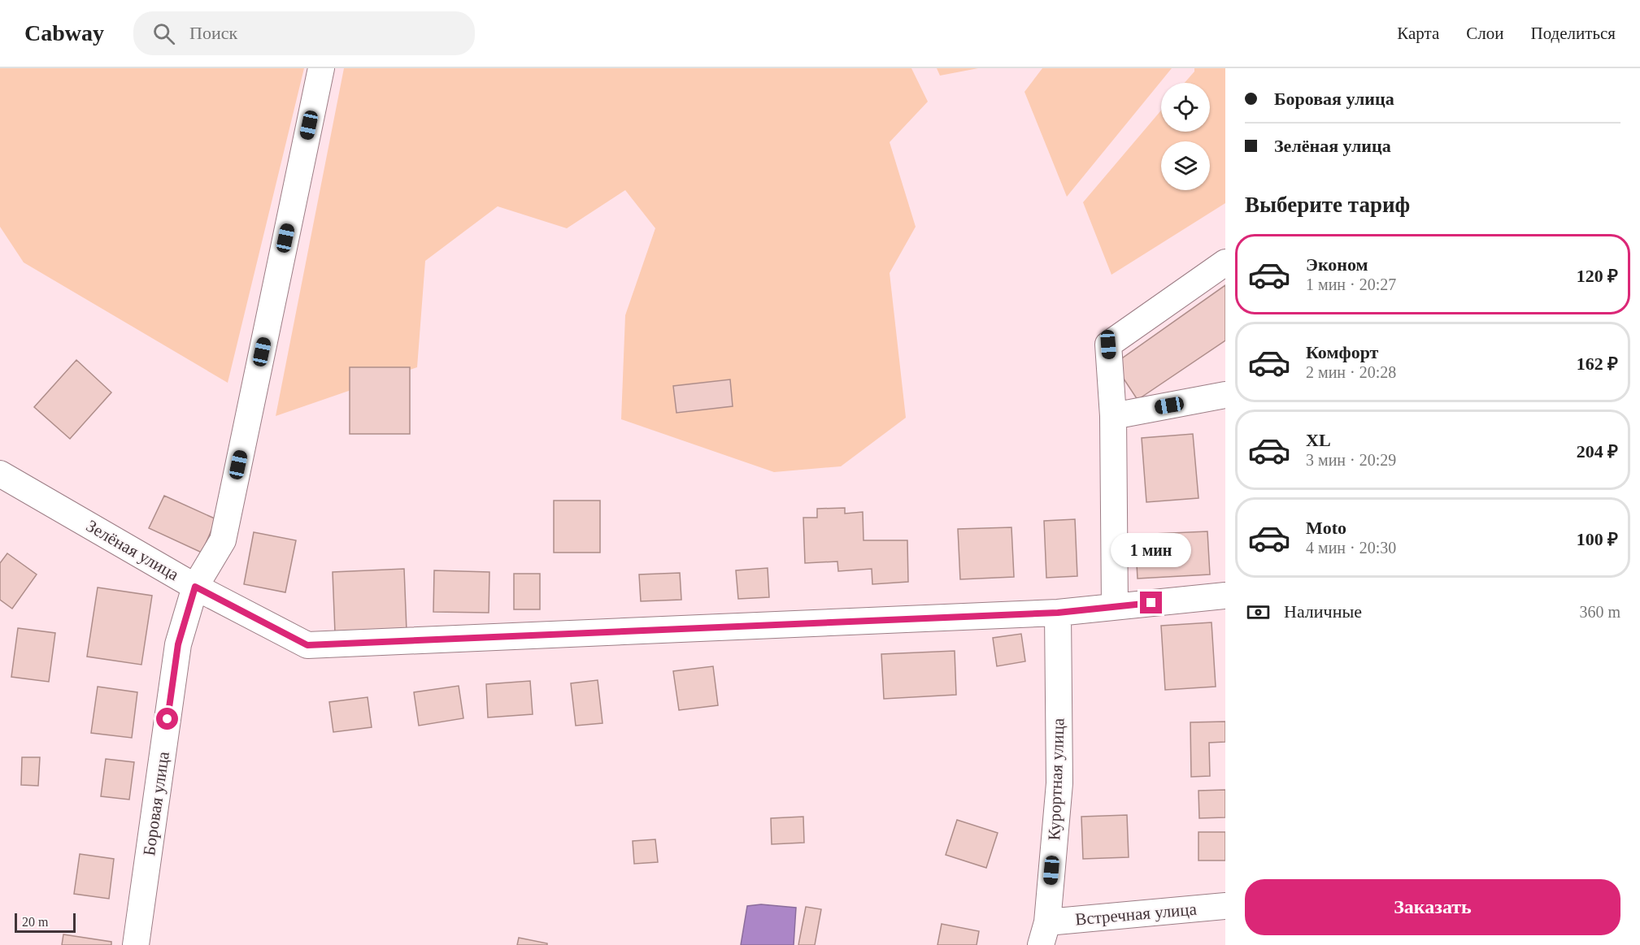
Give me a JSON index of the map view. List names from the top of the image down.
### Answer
{
  "streets": {
    "street": [
      "Зелёная улица",
      "Курортная улица",
      "Боровая улица",
      "Встречная улица"
    ]
  },
  "crossings": [
    ["Зелёная улица", "Курортная улица"],
    ["Зелёная улица", "Боровая улица"],
    ["Курортная улица", "Встречная улица"]
  ],
  "scale_bar": "20 m",
  "page": {
    "header": "Cabway",
    "search": "Поиск",
    "nav": ["Карта", "Слои", "Поделиться"],
    "banner": ["Боровая улица", "Зелёная улица"],
    "heading": "Выберите тариф",
    "list": [
      {
        "name": "Эконом",
        "note": "1 мин · 20:27",
        "value": "120 ₽"
      },
      {
        "name": "Комфорт",
        "note": "2 мин · 20:28",
        "value": "162 ₽"
      },
      {
        "name": "XL",
        "note": "3 мин · 20:29",
        "value": "204 ₽"
      },
      {
        "name": "Moto",
        "note": "4 мин · 20:30",
        "value": "100 ₽"
      }
    ],
    "bubble": "1 мин",
    "pay": ["Наличные", "360 m"],
    "buttons": "Заказать",
    "scale": "20 m"
  }
}
